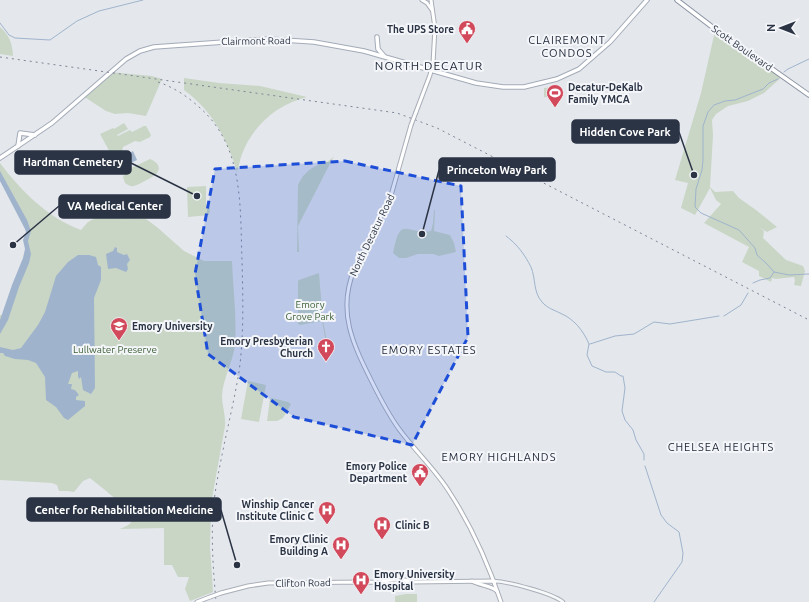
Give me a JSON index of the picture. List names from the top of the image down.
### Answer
{
  "streets": {
    "main road": [
      "Clairmont Road",
      "Scott Boulevard",
      "North Decatur Road",
      "Clifton Road"
    ]
  },
  "crossings": [
    ["Clairmont Road", "North Decatur Road"]
  ],
  "districts": [
    "CLAIREMONT CONDOS",
    "NORTH DECATUR",
    "EMORY ESTATES",
    "CHELSEA HEIGHTS",
    "EMORY HIGHLANDS"
  ],
  "parks": ["Emory Grove Park", "Lullwater Preserve"],
  "places": {
    "public building": ["The UPS Store", "Emory Police Department"],
    "sports": ["Decatur-DeKalb Family YMCA"],
    "other": [
      "Hidden Cove Park",
      "Hardman Cemetery",
      "Princeton Way Park",
      "VA Medical Center",
      "Center for Rehabilitation Medicine"
    ],
    "school or university": ["Emory University"],
    "church": ["Emory Presbyterian Church"],
    "hospital": [
      "Winship Cancer Institute Clinic C",
      "Clinic B",
      "Emory Clinic Building A",
      "Emory University Hospital"
    ]
  },
  "north": "left"
}
